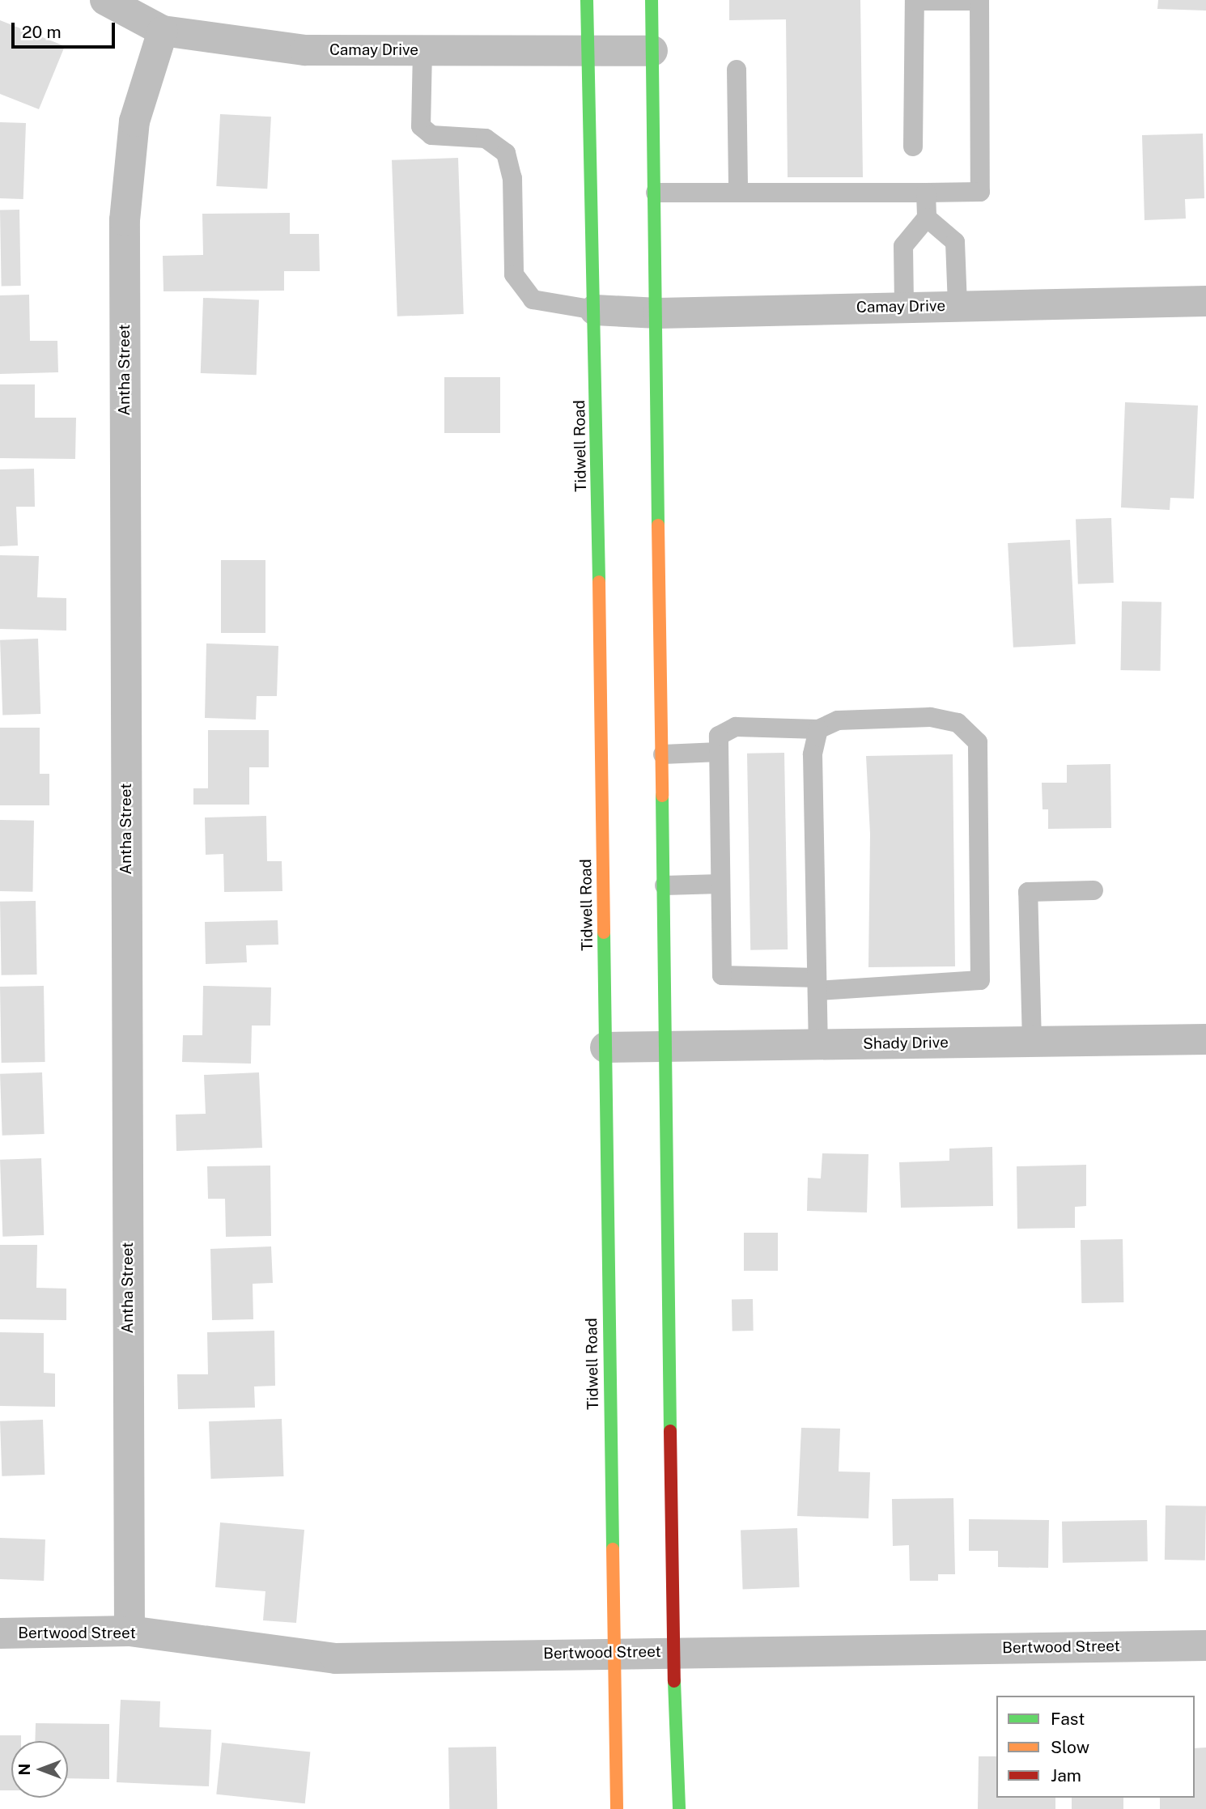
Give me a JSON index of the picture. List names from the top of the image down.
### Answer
{
  "streets": {
    "main road": ["Tidwell Road"],
    "street": [
      "Camay Drive",
      "Antha Street",
      "Shady Drive",
      "Bertwood Street"
    ]
  },
  "crossings": [
    ["Camay Drive", "Antha Street"],
    ["Camay Drive", "Tidwell Road"],
    ["Antha Street", "Bertwood Street"],
    ["Tidwell Road", "Shady Drive"],
    ["Tidwell Road", "Bertwood Street"]
  ],
  "legend": ["Fast", "Slow", "Jam"],
  "scale_bar": "20 m",
  "north": "left"
}
